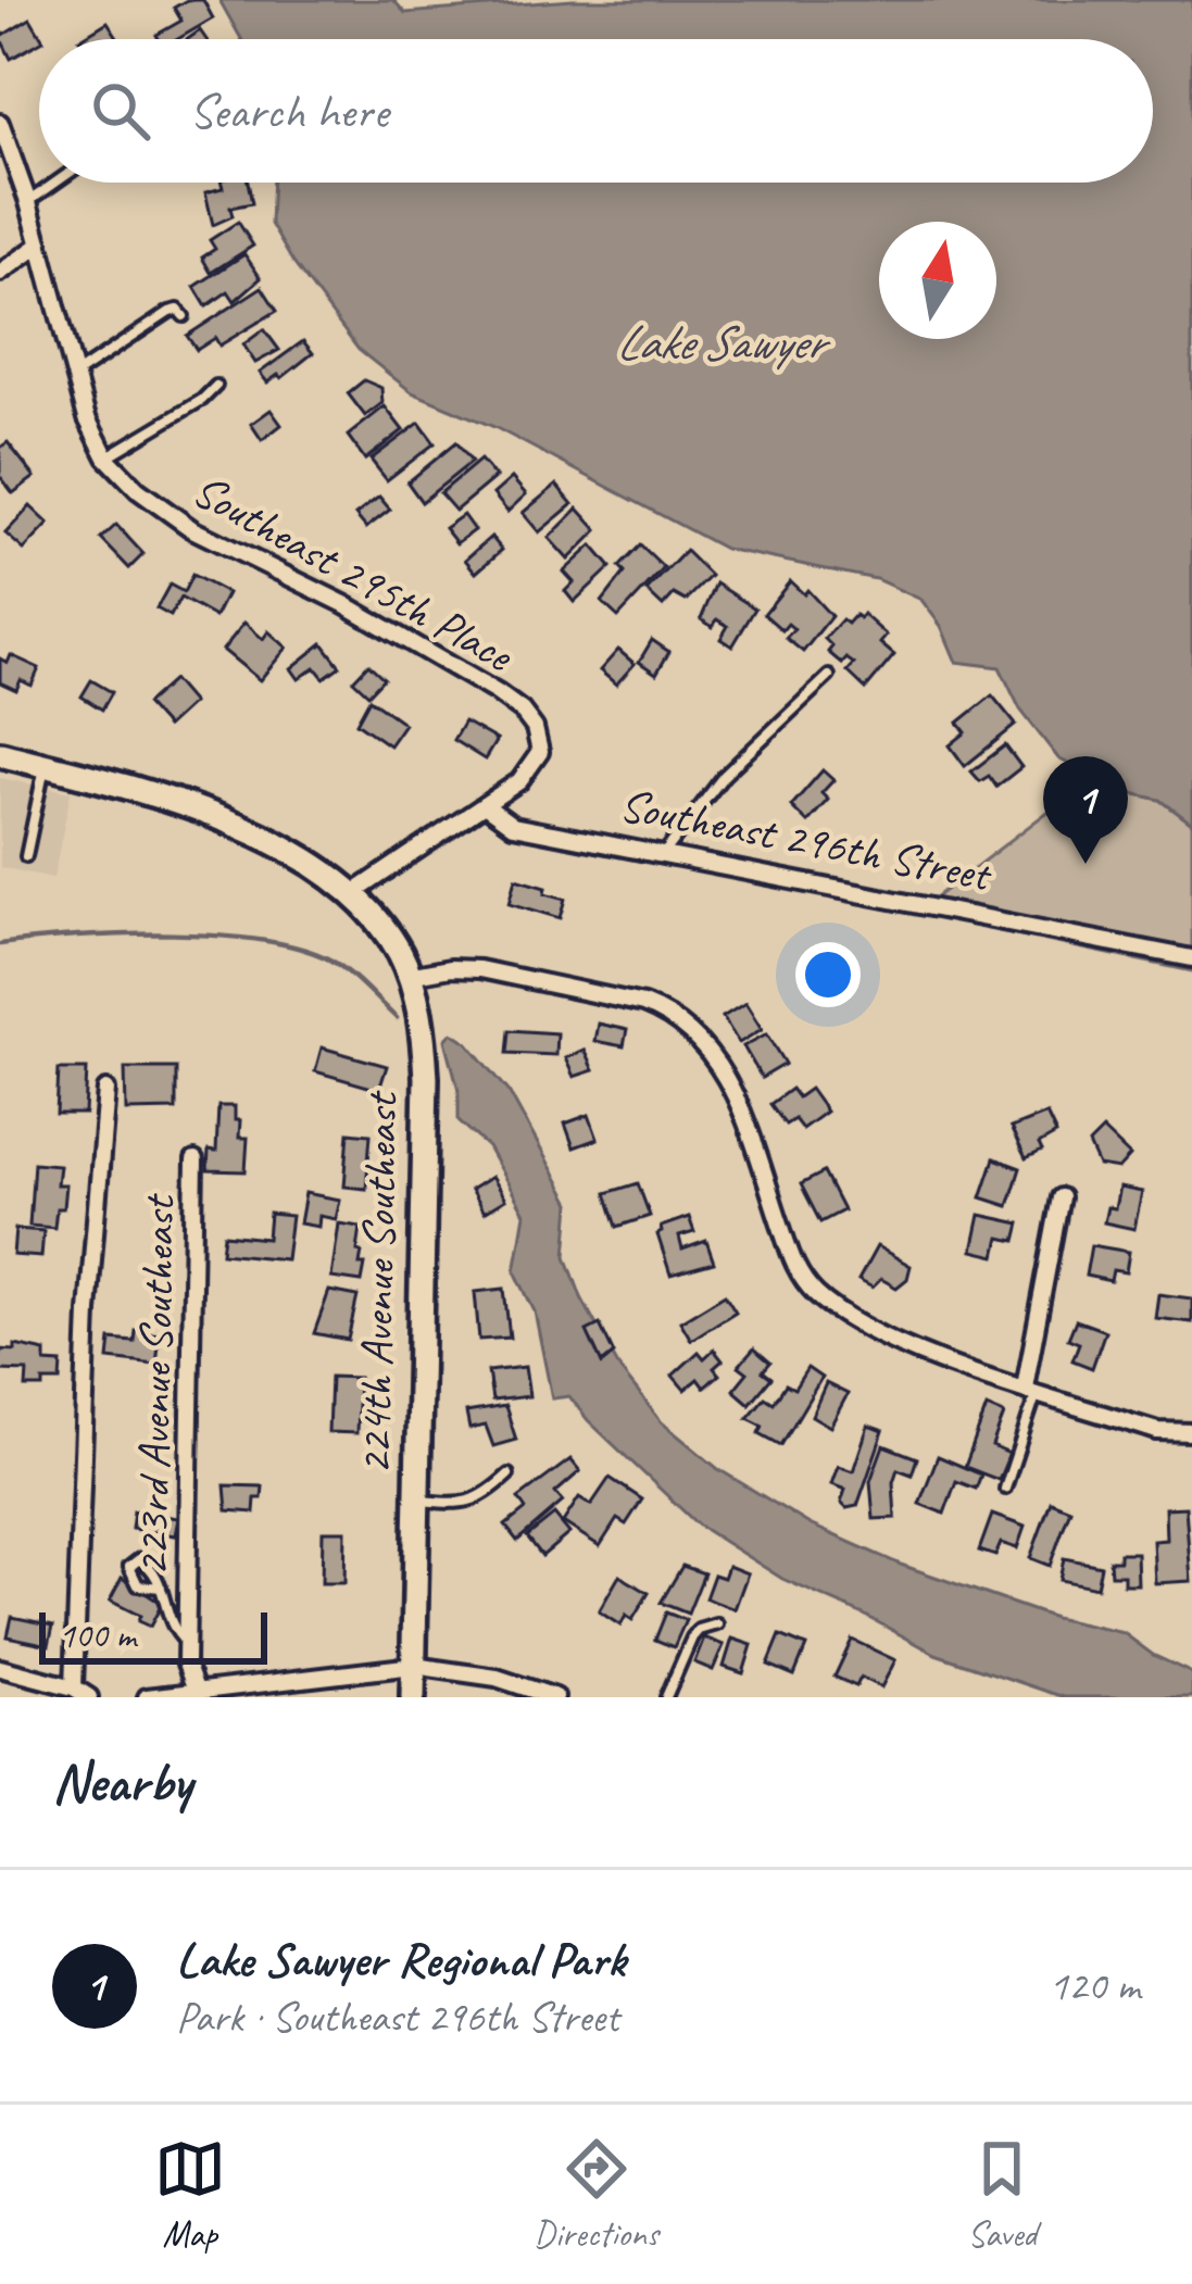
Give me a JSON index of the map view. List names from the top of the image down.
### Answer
{
  "streets": {
    "street": [
      "Southeast 295th Place",
      "Southeast 296th Street",
      "224th Avenue Southeast",
      "223rd Avenue Southeast"
    ]
  },
  "crossings": [
    ["Southeast 295th Place", "Southeast 296th Street"],
    ["Southeast 295th Place", "224th Avenue Southeast"]
  ],
  "water": ["Lake Sawyer"],
  "scale_bar": "100 m",
  "north": "top",
  "page": {
    "search": "Search here",
    "pins": "1",
    "scale": "100 m",
    "heading": "Nearby",
    "list": [
      {
        "mark": "1",
        "name": "Lake Sawyer Regional Park",
        "note": "Park · Southeast 296th Street",
        "value": "120 m"
      }
    ],
    "nav": ["Map", "Directions", "Saved"]
  }
}
